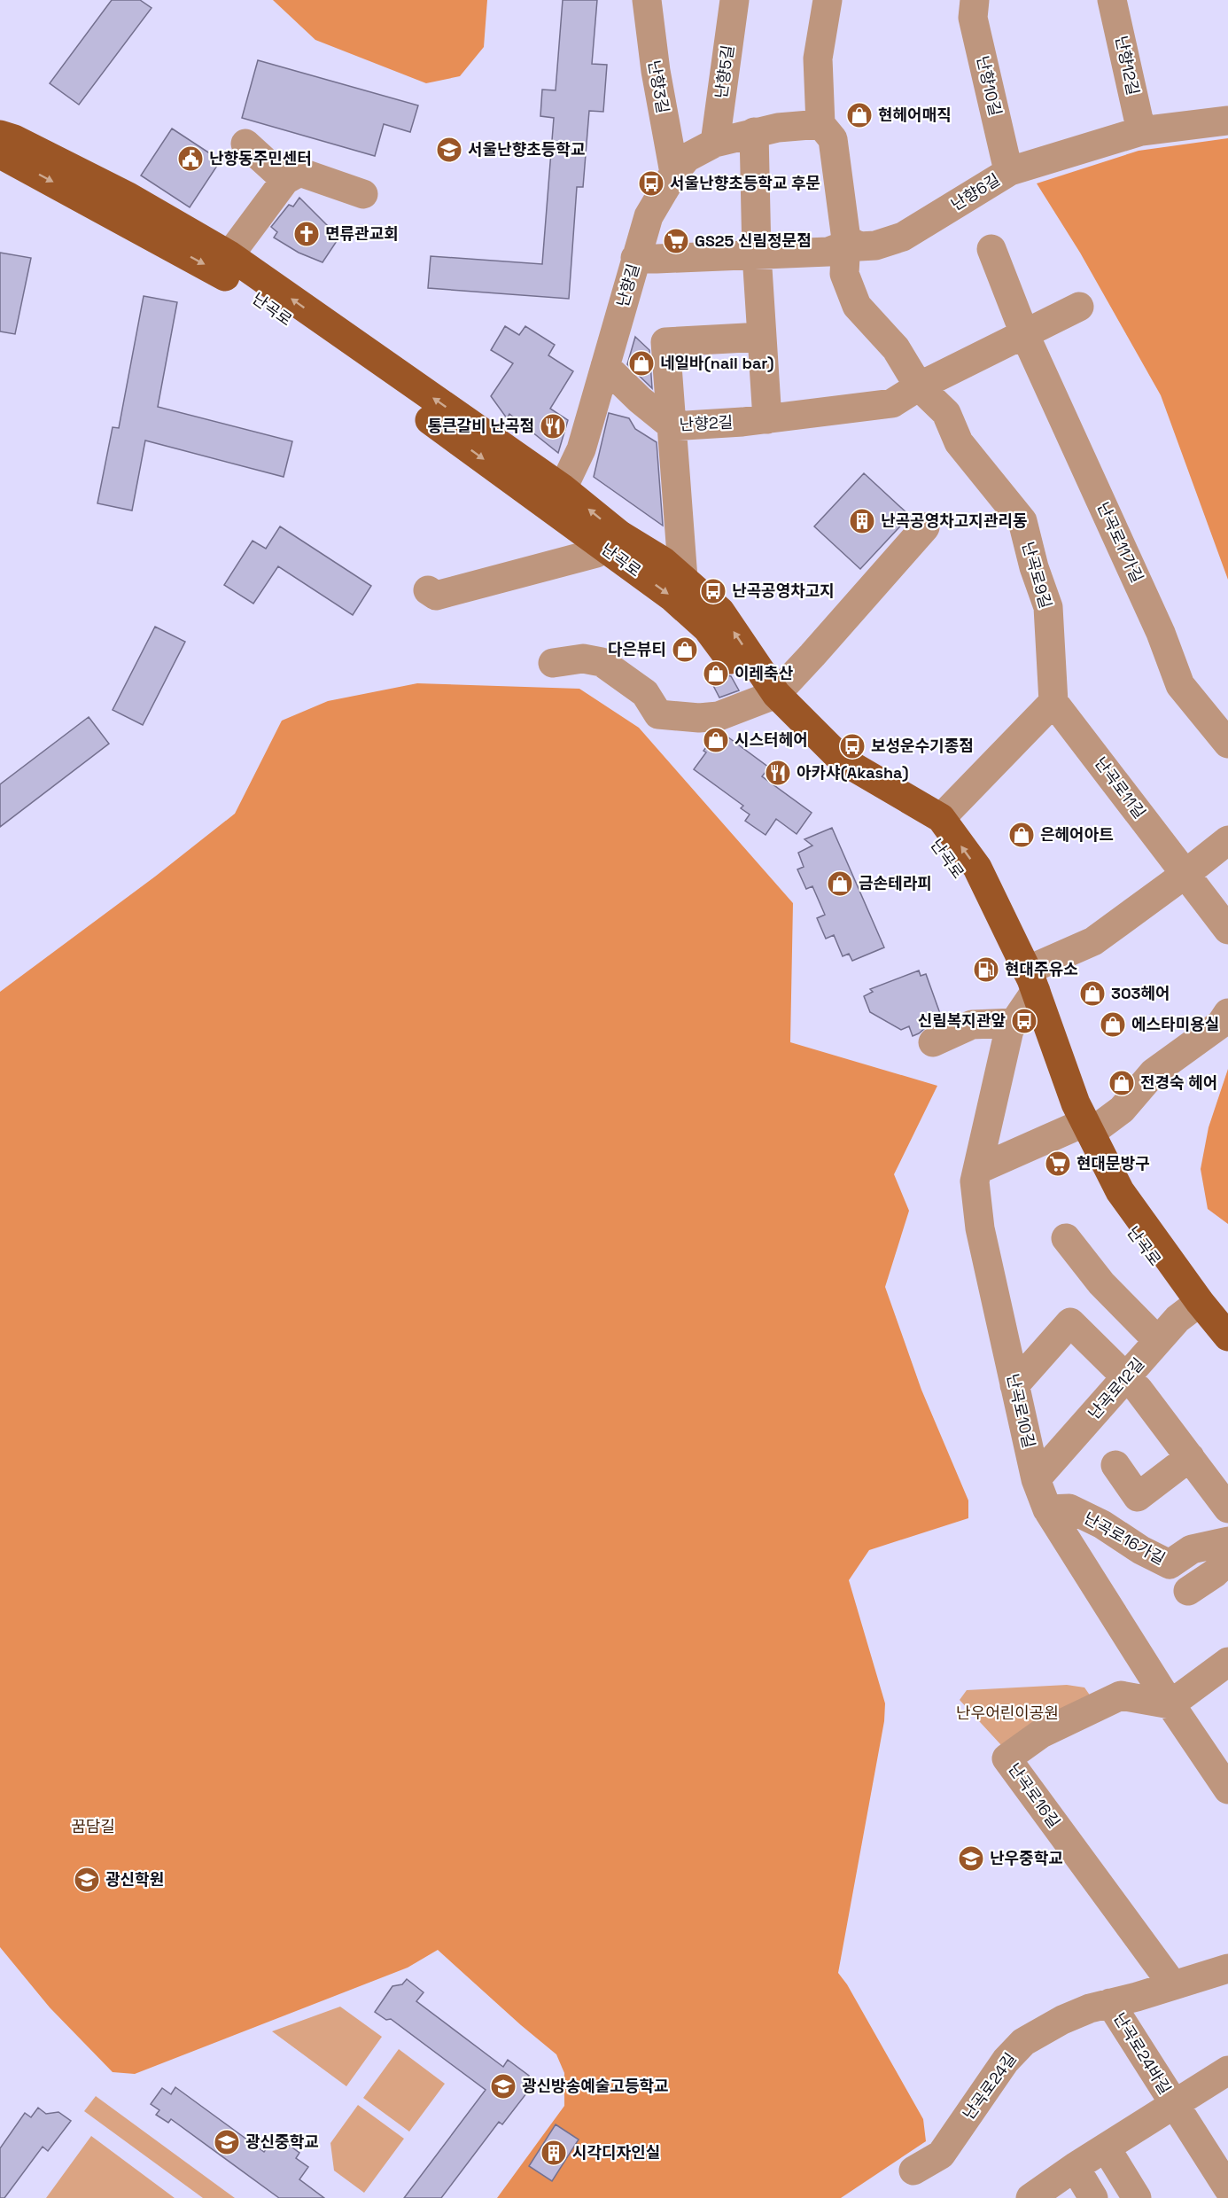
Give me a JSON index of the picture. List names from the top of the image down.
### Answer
{
  "streets": {
    "main road": ["난곡로"],
    "street": [
      "난향12길",
      "난향5길",
      "난향10길",
      "난향3길",
      "난향6길",
      "난향길",
      "난향2길",
      "난곡로11가길",
      "난곡로9길",
      "난곡로11길",
      "난곡로12길",
      "난곡로10길",
      "난곡로16가길",
      "난곡로16길",
      "난곡로24바길",
      "난곡로24길"
    ]
  },
  "crossings": [
    ["난향12길", "난향6길"],
    ["난향5길", "난향길"],
    ["난향10길", "난향6길"],
    ["난향3길", "난향길"],
    ["난향6길", "난곡로9길"],
    ["난향길", "난곡로"],
    ["난향길", "난향2길"],
    ["난곡로", "난곡로12길"],
    ["난곡로", "난곡로10길"],
    ["난향2길", "난곡로9길"],
    ["난곡로9길", "난곡로11길"],
    ["난곡로12길", "난곡로10길"],
    ["난곡로10길", "난곡로16가길"],
    ["난곡로10길", "난곡로16길"],
    ["난곡로16길", "난곡로24길"],
    ["난곡로24바길", "난곡로24길"]
  ],
  "parks": ["난우어린이공원", "꿈담길"],
  "places": {
    "shop": [
      "현헤어매직",
      "네일바(nail bar)",
      "다은뷰티",
      "이레축산",
      "시스터헤어",
      "은헤어아트",
      "금손테라피",
      "303헤어",
      "에스타미용실",
      "전경숙 헤어"
    ],
    "school or university": [
      "서울난향초등학교",
      "난우중학교",
      "광신학원",
      "광신방송예술고등학교",
      "광신중학교"
    ],
    "public building": ["난향동주민센터"],
    "bus stop": [
      "서울난향초등학교 후문",
      "난곡공영차고지",
      "보성운수기종점",
      "신림복지관앞"
    ],
    "church": ["면류관교회"],
    "supermarket": ["GS25 신림정문점", "현대문방구"],
    "restaurant": ["통큰갈비 난곡점", "아카샤(Akasha)"],
    "building": ["난곡공영차고지관리동", "시각디자인실"],
    "fuel station": ["현대주유소"]
  }
}
